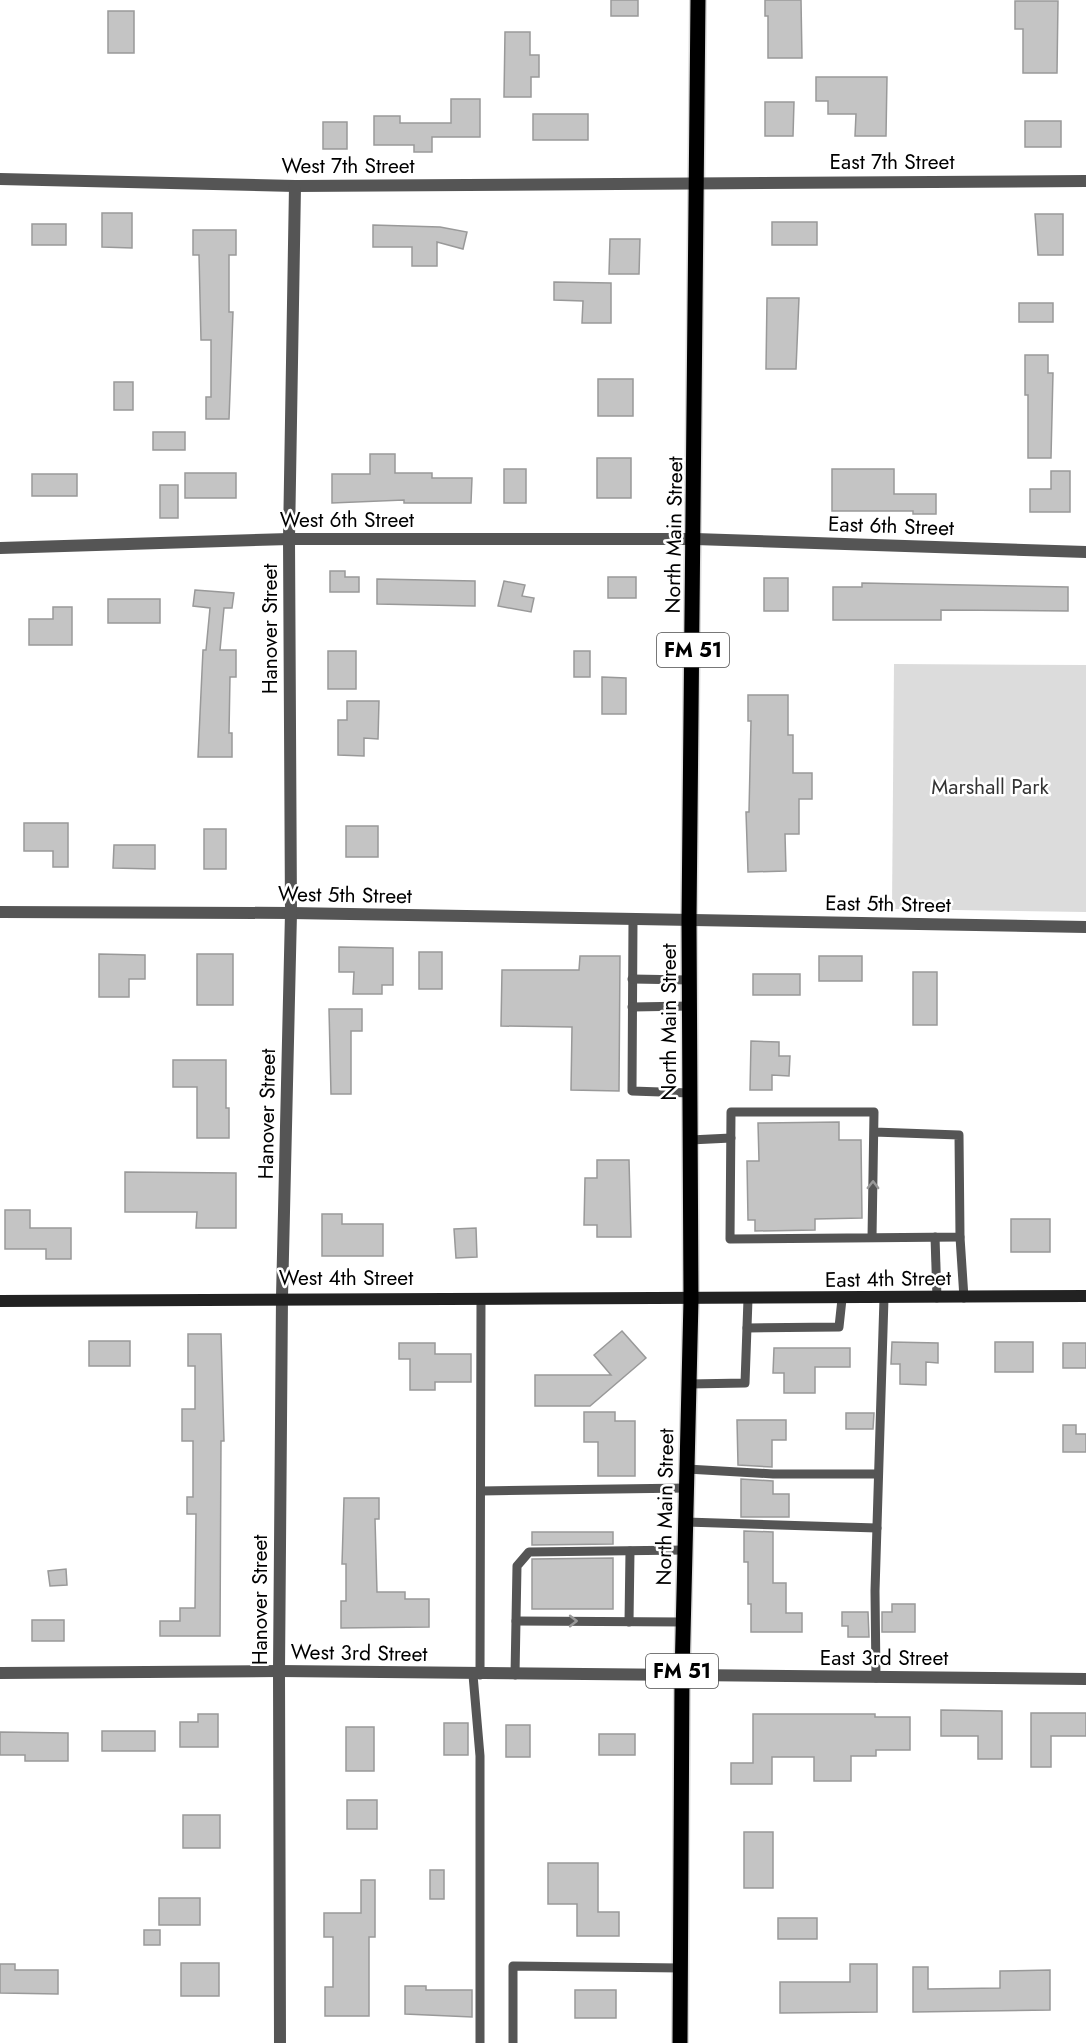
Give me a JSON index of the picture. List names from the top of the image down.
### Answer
{
  "streets": {
    "main road": [
      "North Main Street",
      "FM 51",
      "West 4th Street",
      "East 4th Street"
    ],
    "street": [
      "East 7th Street",
      "West 7th Street",
      "West 6th Street",
      "East 6th Street",
      "Hanover Street",
      "West 5th Street",
      "East 5th Street",
      "West 3rd Street",
      "East 3rd Street"
    ]
  },
  "crossings": [
    ["East 7th Street", "West 7th Street"],
    ["East 7th Street", "North Main Street"],
    ["West 7th Street", "North Main Street"],
    ["West 7th Street", "Hanover Street"],
    ["West 6th Street", "East 6th Street"],
    ["West 6th Street", "North Main Street"],
    ["West 6th Street", "Hanover Street"],
    ["East 6th Street", "North Main Street"],
    ["North Main Street", "West 5th Street"],
    ["North Main Street", "East 5th Street"],
    ["North Main Street", "West 4th Street"],
    ["North Main Street", "East 4th Street"],
    ["North Main Street", "West 3rd Street"],
    ["North Main Street", "East 3rd Street"],
    ["Hanover Street", "West 5th Street"],
    ["Hanover Street", "West 4th Street"],
    ["Hanover Street", "West 3rd Street"],
    ["West 5th Street", "East 5th Street"],
    ["West 4th Street", "East 4th Street"],
    ["West 3rd Street", "East 3rd Street"]
  ],
  "parks": ["Marshall Park"]
}
